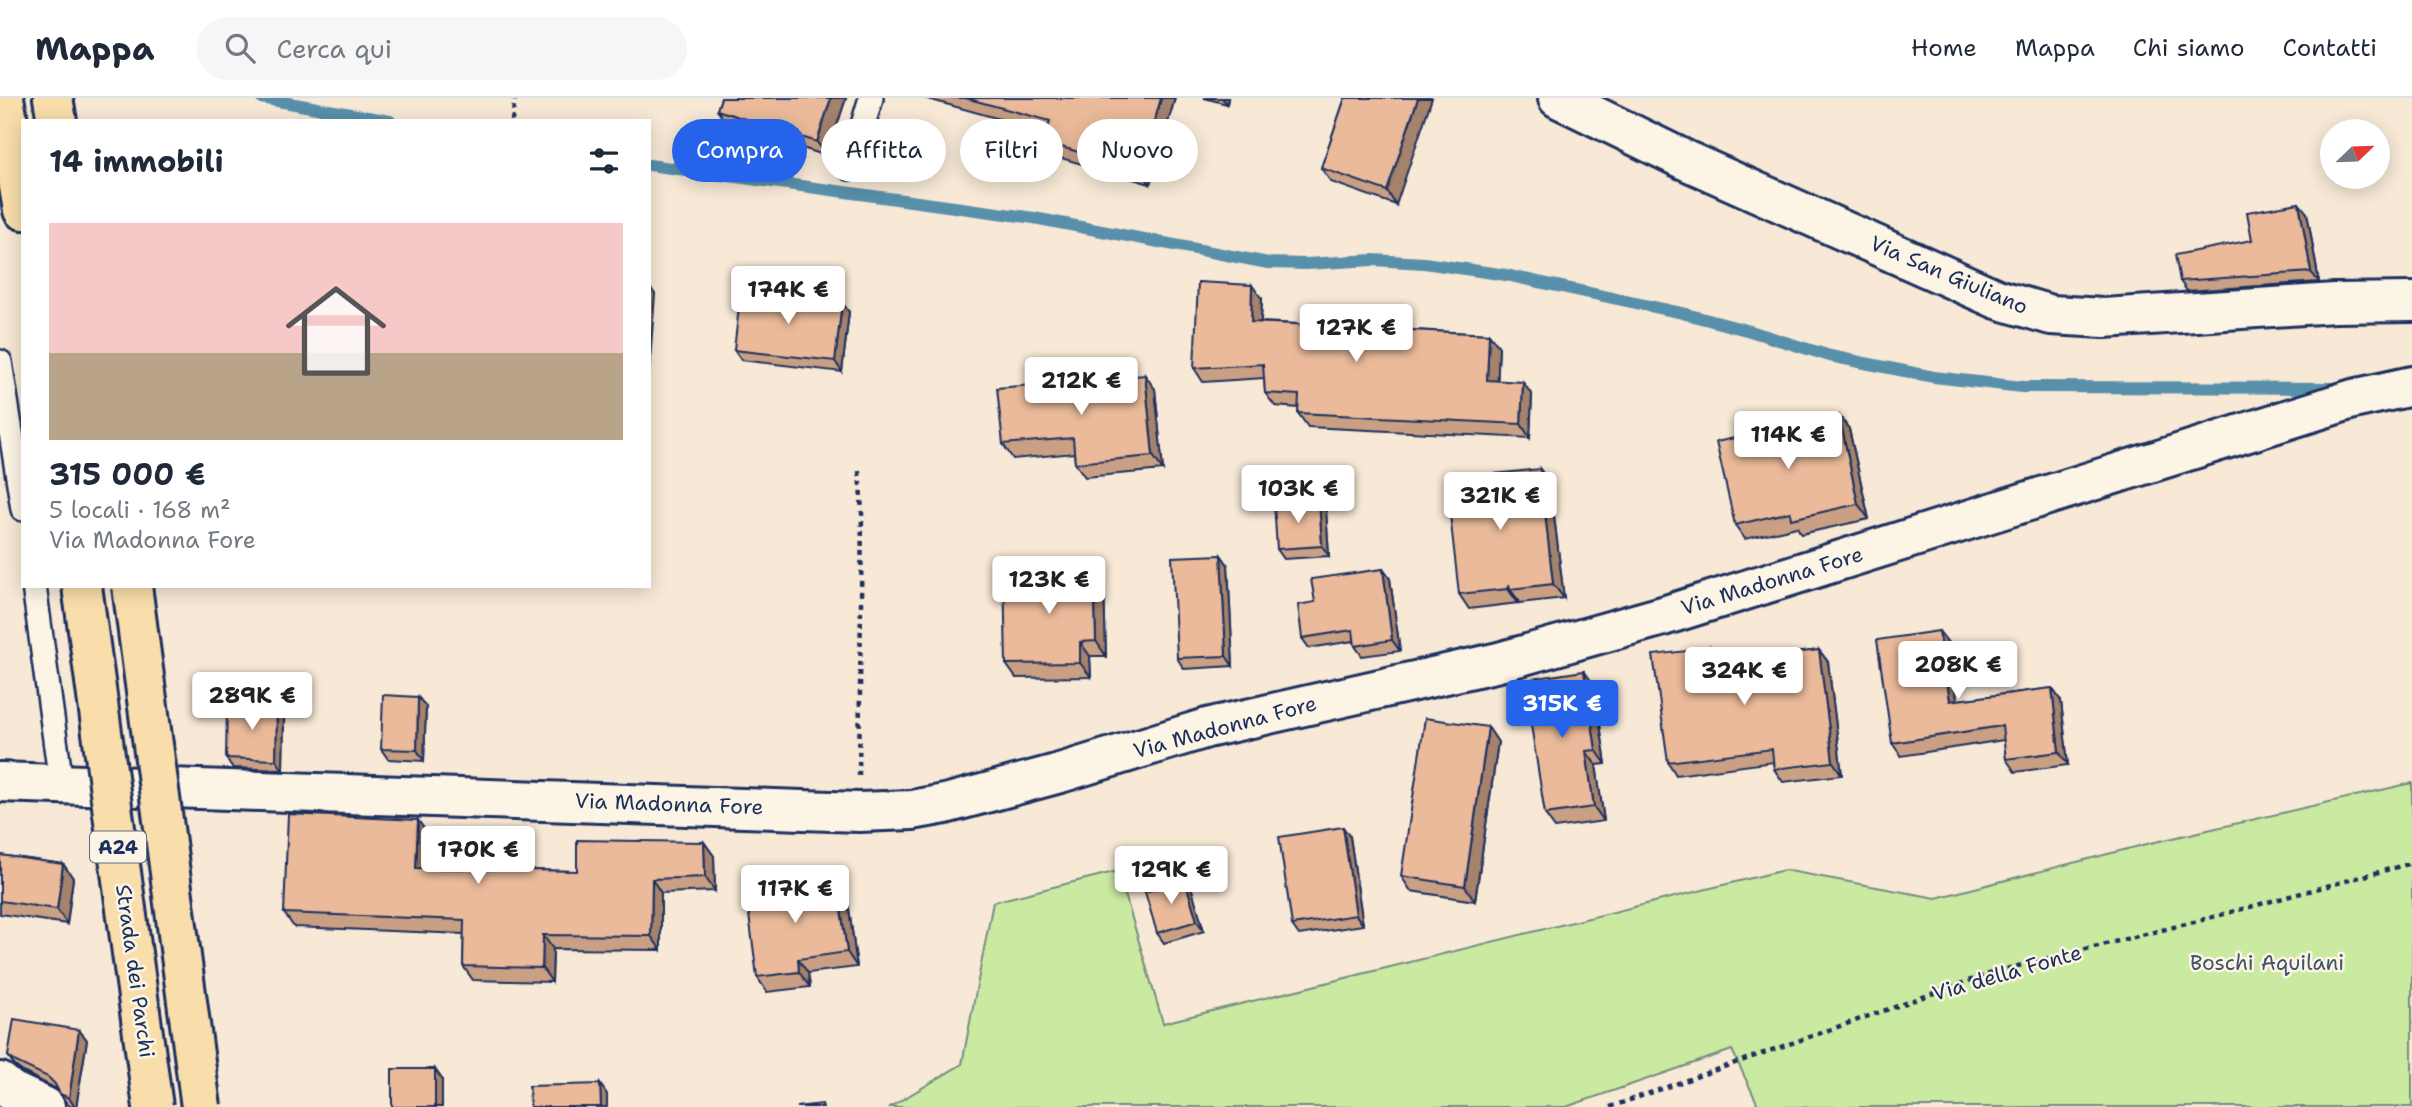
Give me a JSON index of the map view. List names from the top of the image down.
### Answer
{
  "streets": {
    "highway": ["A24", "Strada dei Parchi"],
    "street": ["Via San Giuliano", "Via Madonna Fore"],
    "path": ["Via della Fonte"]
  },
  "parks": ["Boschi Aquilani"],
  "north": "top right",
  "page": {
    "header": "Mappa",
    "search": "Cerca qui",
    "nav": [
      "Home",
      "Mappa",
      "Chi siamo",
      "Contatti"
    ],
    "chip": [
      "Compra",
      "Affitta",
      "Filtri",
      "Nuovo"
    ],
    "heading": "14 immobili",
    "list": [
      {
        "name": "315 000 €",
        "note": "5 locali · 168 m² · Via Madonna Fore"
      }
    ],
    "price": [
      "174K €",
      "127K €",
      "212K €",
      "114K €",
      "103K €",
      "321K €",
      "123K €",
      "208K €",
      "324K €",
      "289K €",
      "315K €",
      "170K €",
      "129K €",
      "117K €"
    ]
  }
}
